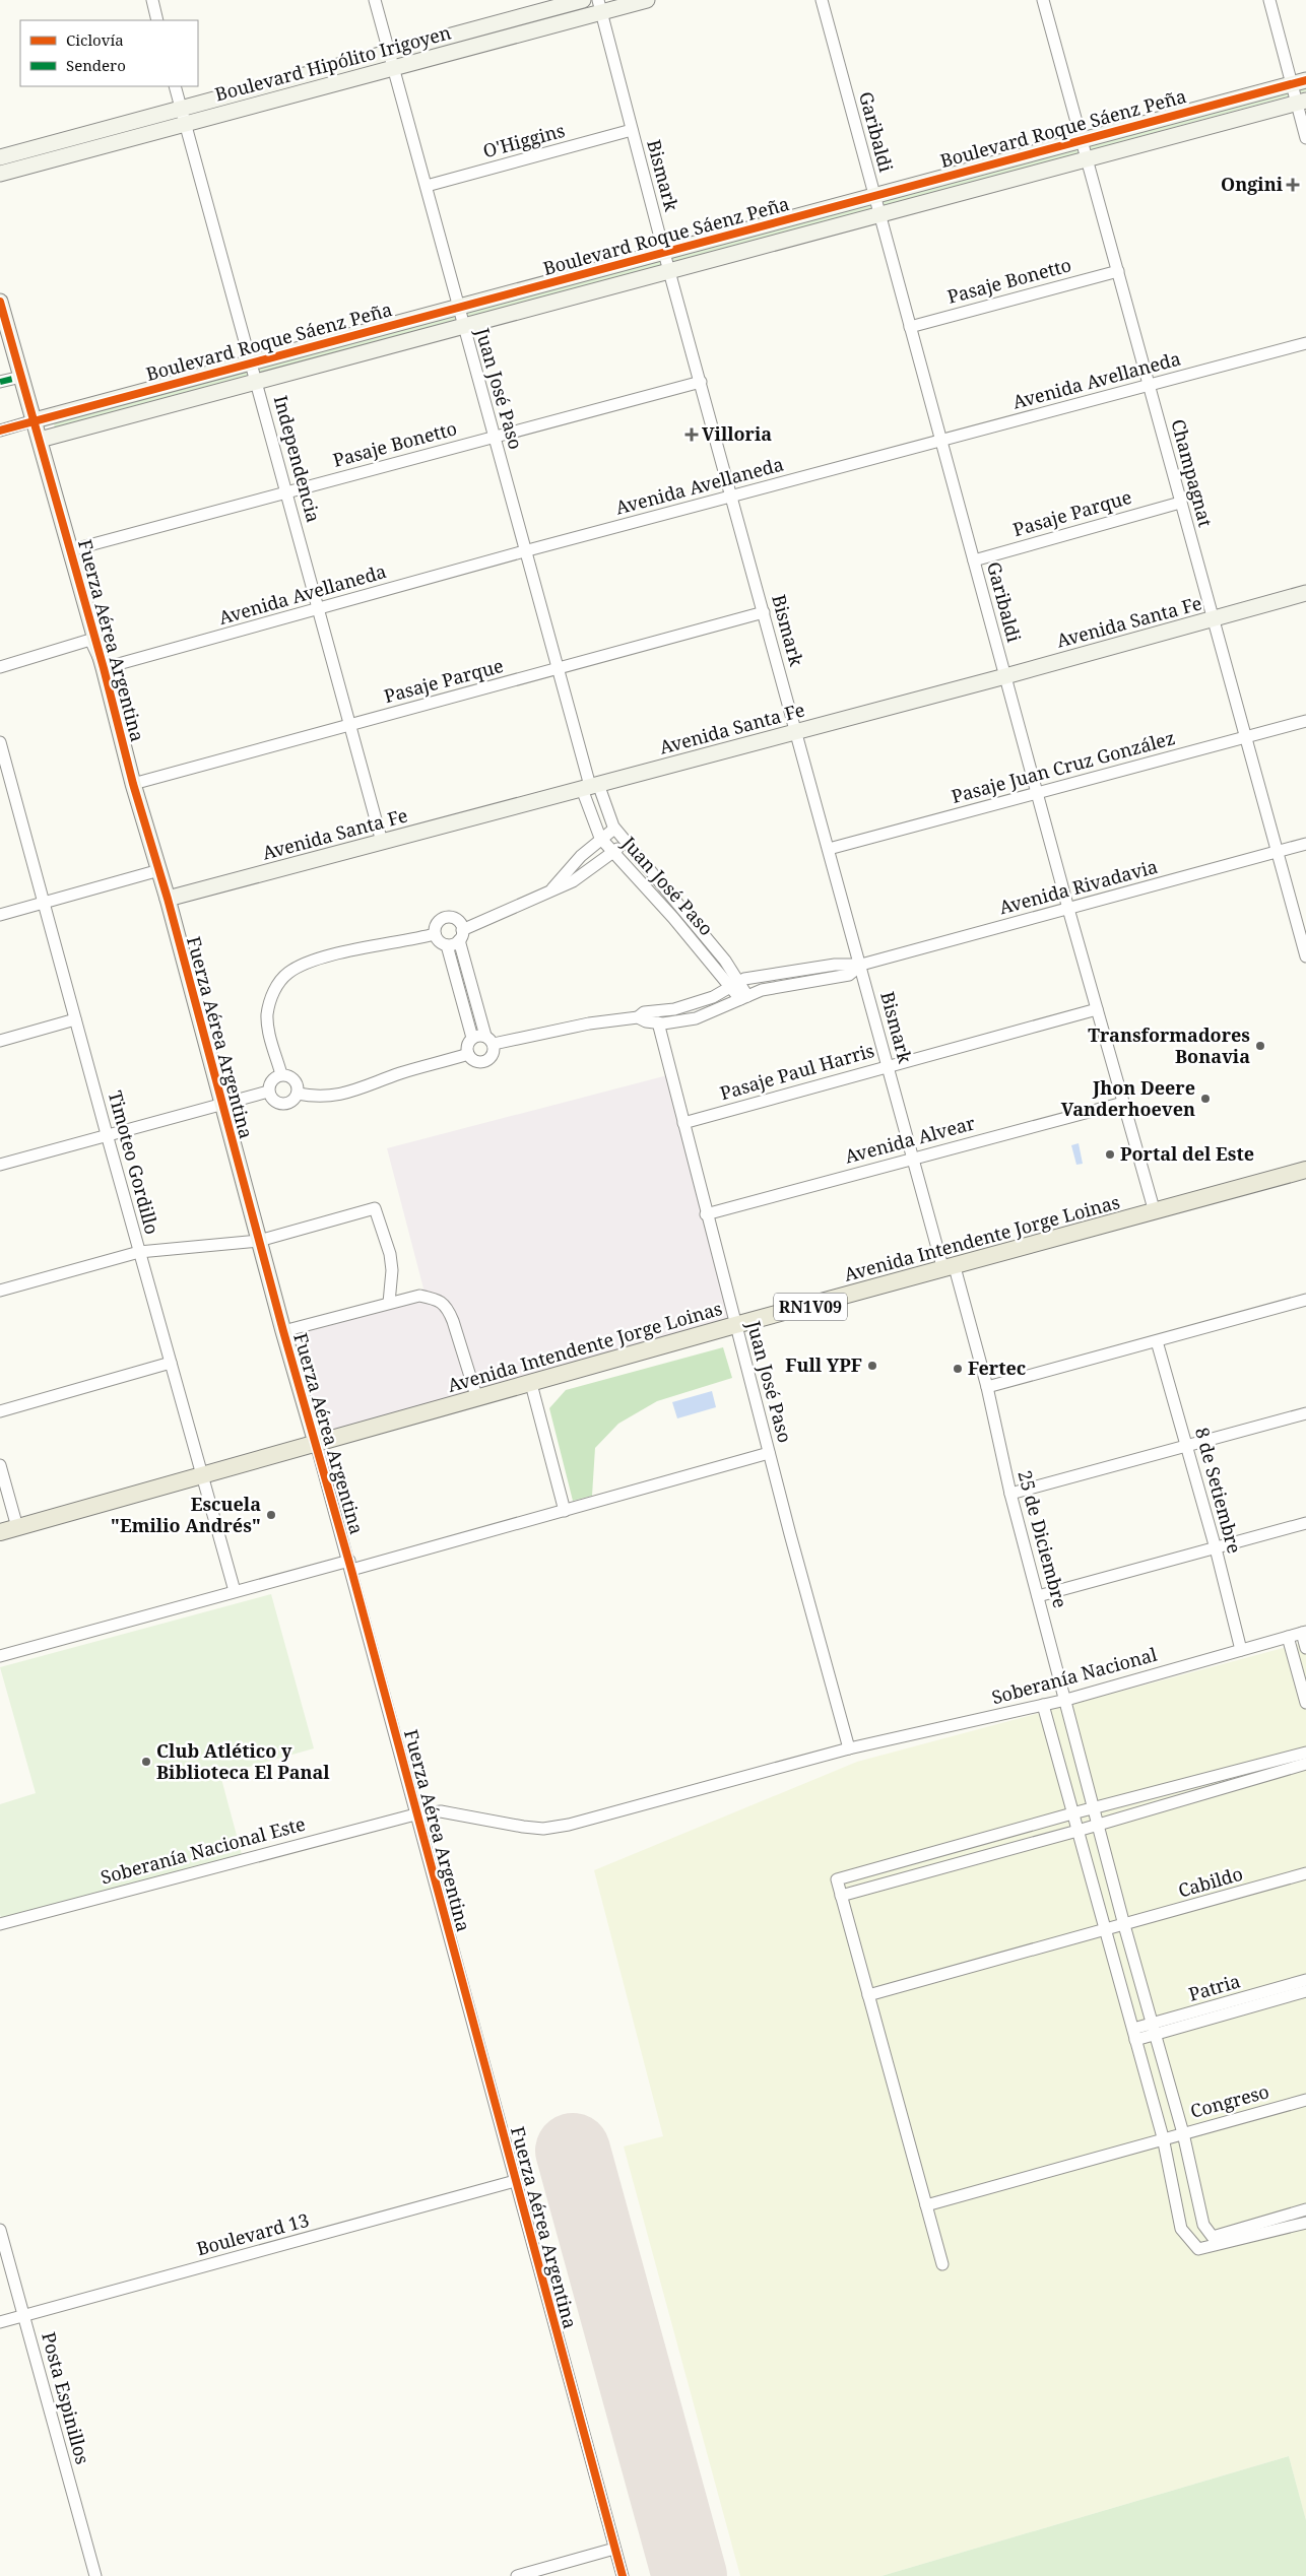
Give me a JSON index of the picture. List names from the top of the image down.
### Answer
{
  "streets": {
    "main road": ["Avenida Intendente Jorge Loinas", "RN1V09"],
    "street": [
      "Boulevard Hipólito Irigoyen",
      "Boulevard Roque Sáenz Peña",
      "Garibaldi",
      "O'Higgins",
      "Bismark",
      "Pasaje Bonetto",
      "Avenida Avellaneda",
      "Juan José Paso",
      "Independencia",
      "Champagnat",
      "Pasaje Parque",
      "Avenida Santa Fe",
      "Fuerza Aérea Argentina",
      "Pasaje Juan Cruz González",
      "Avenida Rivadavia",
      "Pasaje Paul Harris",
      "Avenida Alvear",
      "Timoteo Gordillo",
      "8 de Setiembre",
      "25 de Diciembre",
      "Soberanía Nacional",
      "Soberanía Nacional Este",
      "Cabildo",
      "Patria",
      "Congreso",
      "Boulevard 13",
      "Posta Espinillos"
    ]
  },
  "crossings": [
    ["Boulevard Hipólito Irigoyen", "Bismark"],
    ["Boulevard Hipólito Irigoyen", "Juan José Paso"],
    ["Boulevard Hipólito Irigoyen", "Independencia"],
    ["Boulevard Roque Sáenz Peña", "Garibaldi"],
    ["Boulevard Roque Sáenz Peña", "Bismark"],
    ["Boulevard Roque Sáenz Peña", "Juan José Paso"],
    ["Boulevard Roque Sáenz Peña", "Independencia"],
    ["Boulevard Roque Sáenz Peña", "Champagnat"],
    ["Boulevard Roque Sáenz Peña", "Fuerza Aérea Argentina"],
    ["Garibaldi", "Pasaje Bonetto"],
    ["Garibaldi", "Avenida Avellaneda"],
    ["Garibaldi", "Pasaje Parque"],
    ["Garibaldi", "Avenida Santa Fe"],
    ["Garibaldi", "Pasaje Juan Cruz González"],
    ["Garibaldi", "Avenida Rivadavia"],
    ["Garibaldi", "Pasaje Paul Harris"],
    ["Garibaldi", "Avenida Alvear"],
    ["Garibaldi", "Avenida Intendente Jorge Loinas"],
    ["O'Higgins", "Bismark"],
    ["O'Higgins", "Juan José Paso"],
    ["Bismark", "Pasaje Bonetto"],
    ["Bismark", "Avenida Avellaneda"],
    ["Bismark", "Pasaje Parque"],
    ["Bismark", "Avenida Santa Fe"],
    ["Bismark", "Pasaje Juan Cruz González"],
    ["Bismark", "Avenida Rivadavia"],
    ["Bismark", "Pasaje Paul Harris"],
    ["Bismark", "Avenida Alvear"],
    ["Bismark", "Avenida Intendente Jorge Loinas"],
    ["Bismark", "25 de Diciembre"],
    ["Pasaje Bonetto", "Juan José Paso"],
    ["Pasaje Bonetto", "Independencia"],
    ["Pasaje Bonetto", "Champagnat"],
    ["Pasaje Bonetto", "Fuerza Aérea Argentina"],
    ["Avenida Avellaneda", "Juan José Paso"],
    ["Avenida Avellaneda", "Independencia"],
    ["Avenida Avellaneda", "Champagnat"],
    ["Avenida Avellaneda", "Fuerza Aérea Argentina"],
    ["Juan José Paso", "Pasaje Parque"],
    ["Juan José Paso", "Avenida Santa Fe"],
    ["Juan José Paso", "Avenida Rivadavia"],
    ["Juan José Paso", "Pasaje Paul Harris"],
    ["Juan José Paso", "Avenida Alvear"],
    ["Juan José Paso", "Avenida Intendente Jorge Loinas"],
    ["Juan José Paso", "Soberanía Nacional"],
    ["Independencia", "Pasaje Parque"],
    ["Independencia", "Avenida Santa Fe"],
    ["Champagnat", "Pasaje Parque"],
    ["Champagnat", "Avenida Santa Fe"],
    ["Champagnat", "Pasaje Juan Cruz González"],
    ["Champagnat", "Avenida Rivadavia"],
    ["Pasaje Parque", "Fuerza Aérea Argentina"],
    ["Avenida Santa Fe", "Fuerza Aérea Argentina"],
    ["Fuerza Aérea Argentina", "Avenida Intendente Jorge Loinas"],
    ["Fuerza Aérea Argentina", "RN1V09"],
    ["Fuerza Aérea Argentina", "Soberanía Nacional"],
    ["Fuerza Aérea Argentina", "Soberanía Nacional Este"],
    ["Fuerza Aérea Argentina", "Boulevard 13"],
    ["Timoteo Gordillo", "RN1V09"],
    ["Avenida Intendente Jorge Loinas", "RN1V09"],
    ["Avenida Intendente Jorge Loinas", "25 de Diciembre"],
    ["8 de Setiembre", "Soberanía Nacional"],
    ["25 de Diciembre", "Soberanía Nacional"],
    ["25 de Diciembre", "Cabildo"],
    ["25 de Diciembre", "Patria"],
    ["25 de Diciembre", "Congreso"],
    ["Soberanía Nacional", "Soberanía Nacional Este"],
    ["Boulevard 13", "Posta Espinillos"]
  ],
  "places": {
    "health": ["Ongini", "Villoria"],
    "other": [
      "Transformadores Bonavia",
      "Jhon Deere Vanderhoeven",
      "Portal del Este",
      "Full YPF",
      "Fertec",
      "Escuela \"Emilio Andrés\"",
      "Club Atlético y Biblioteca El Panal"
    ]
  },
  "legend": ["Ciclovía", "Sendero"]
}
